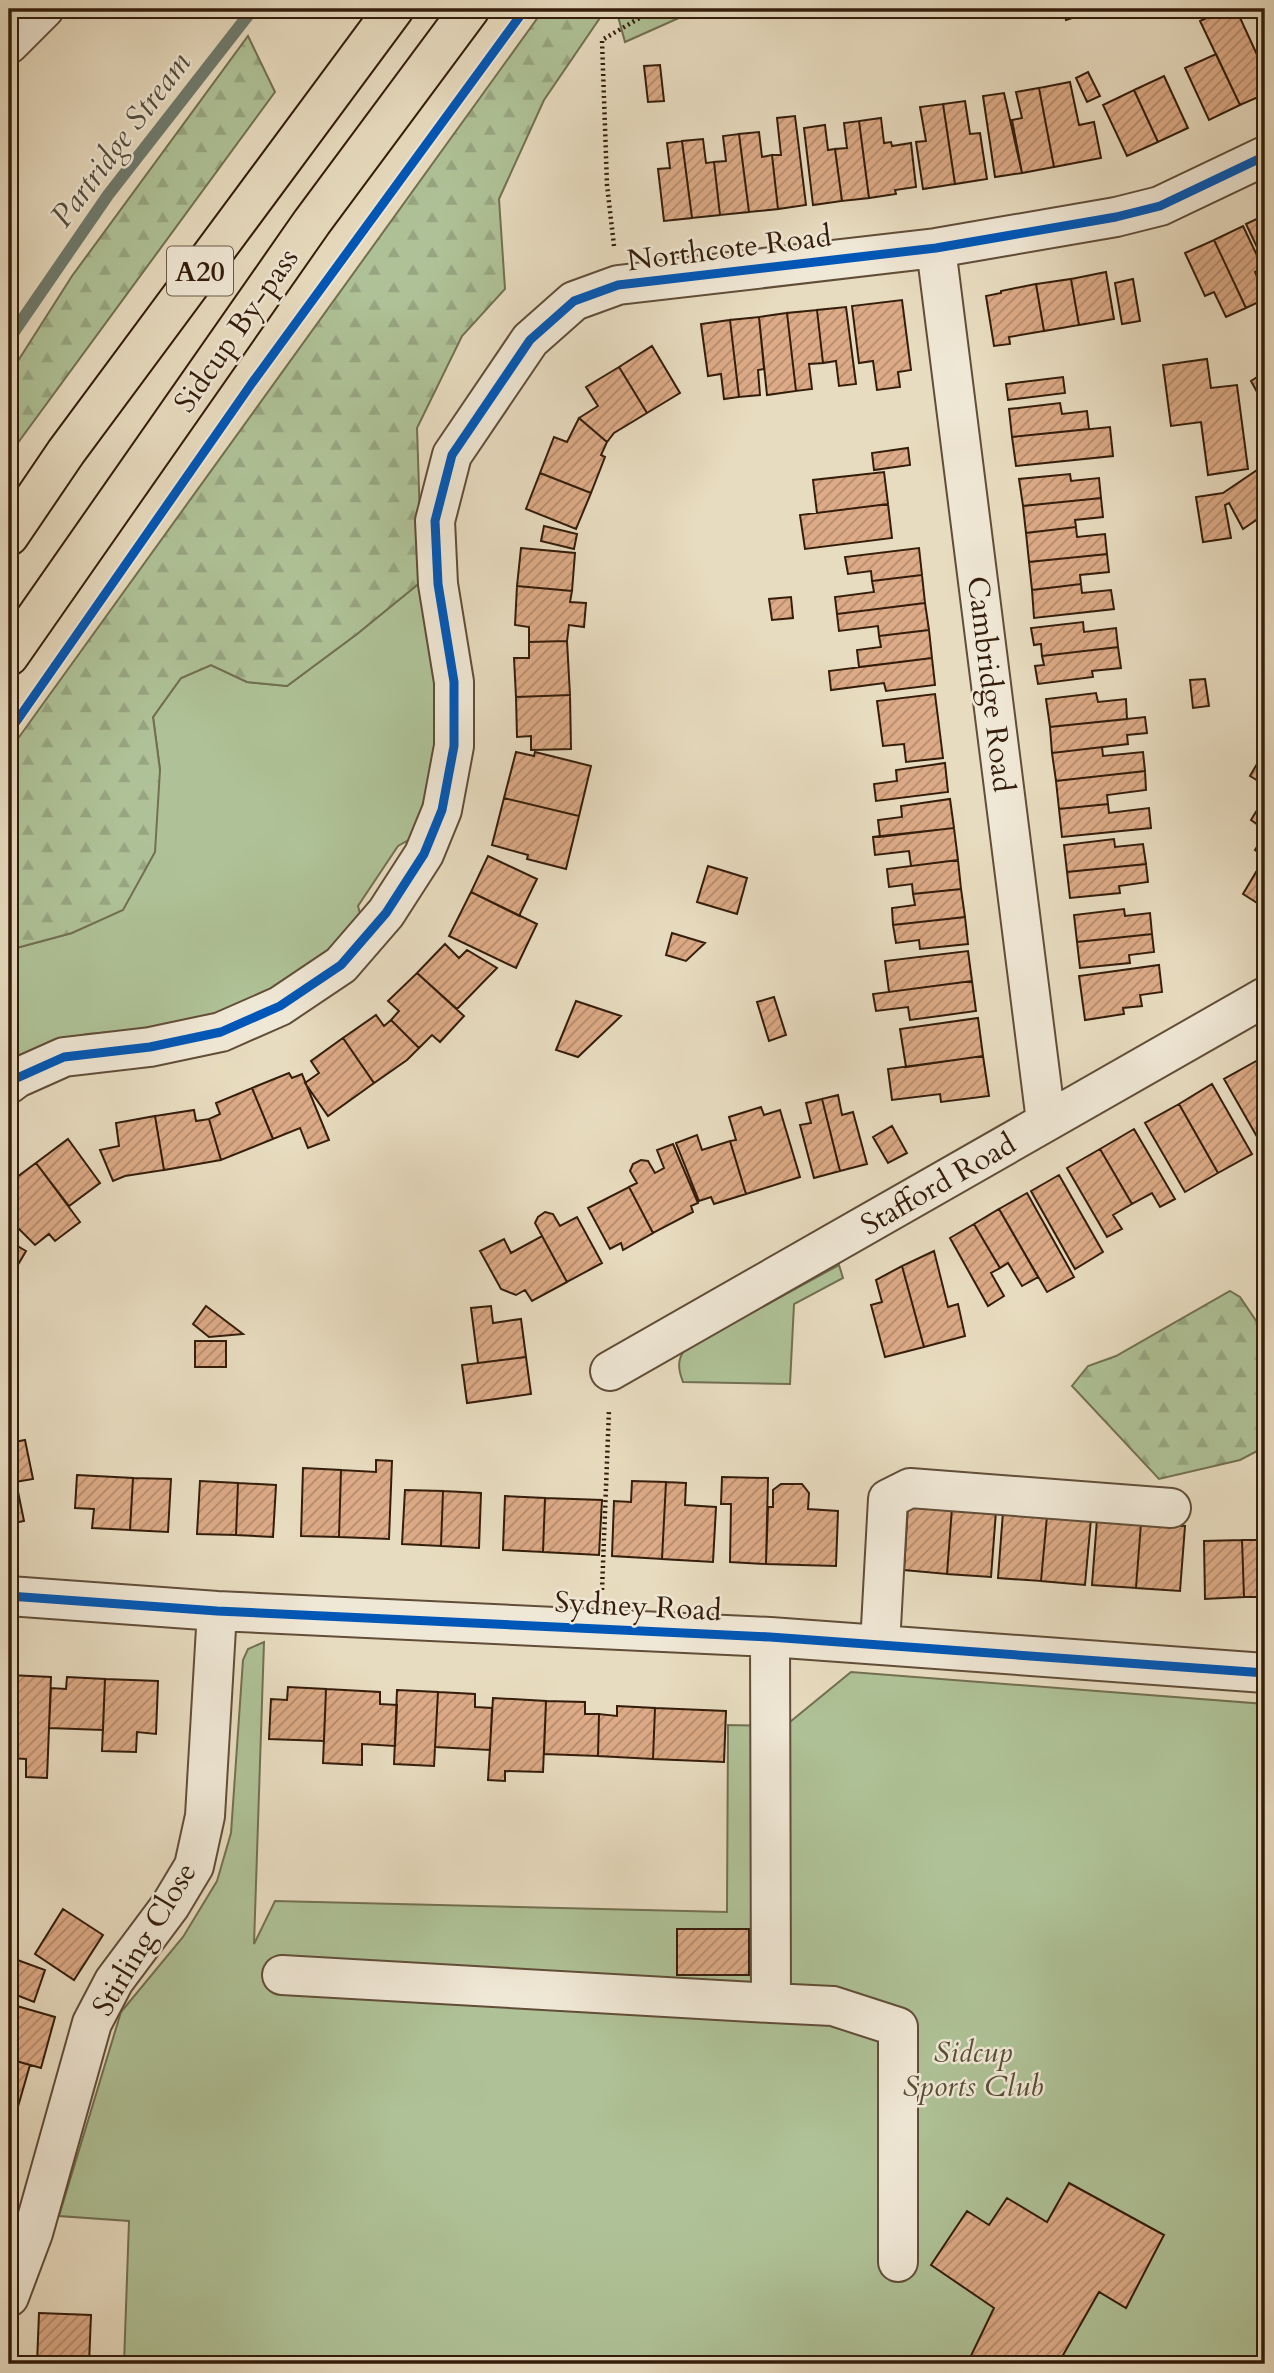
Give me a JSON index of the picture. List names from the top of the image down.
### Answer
{
  "streets": {
    "highway": ["A20", "Sidcup By-pass"],
    "street": [
      "Northcote Road",
      "Cambridge Road",
      "Stafford Road",
      "Sydney Road",
      "Stirling Close"
    ]
  },
  "crossings": [
    ["Northcote Road", "Cambridge Road"],
    ["Cambridge Road", "Stafford Road"],
    ["Sydney Road", "Stirling Close"]
  ],
  "water": ["Partridge Stream"],
  "parks": ["Sidcup Sports Club"]
}
